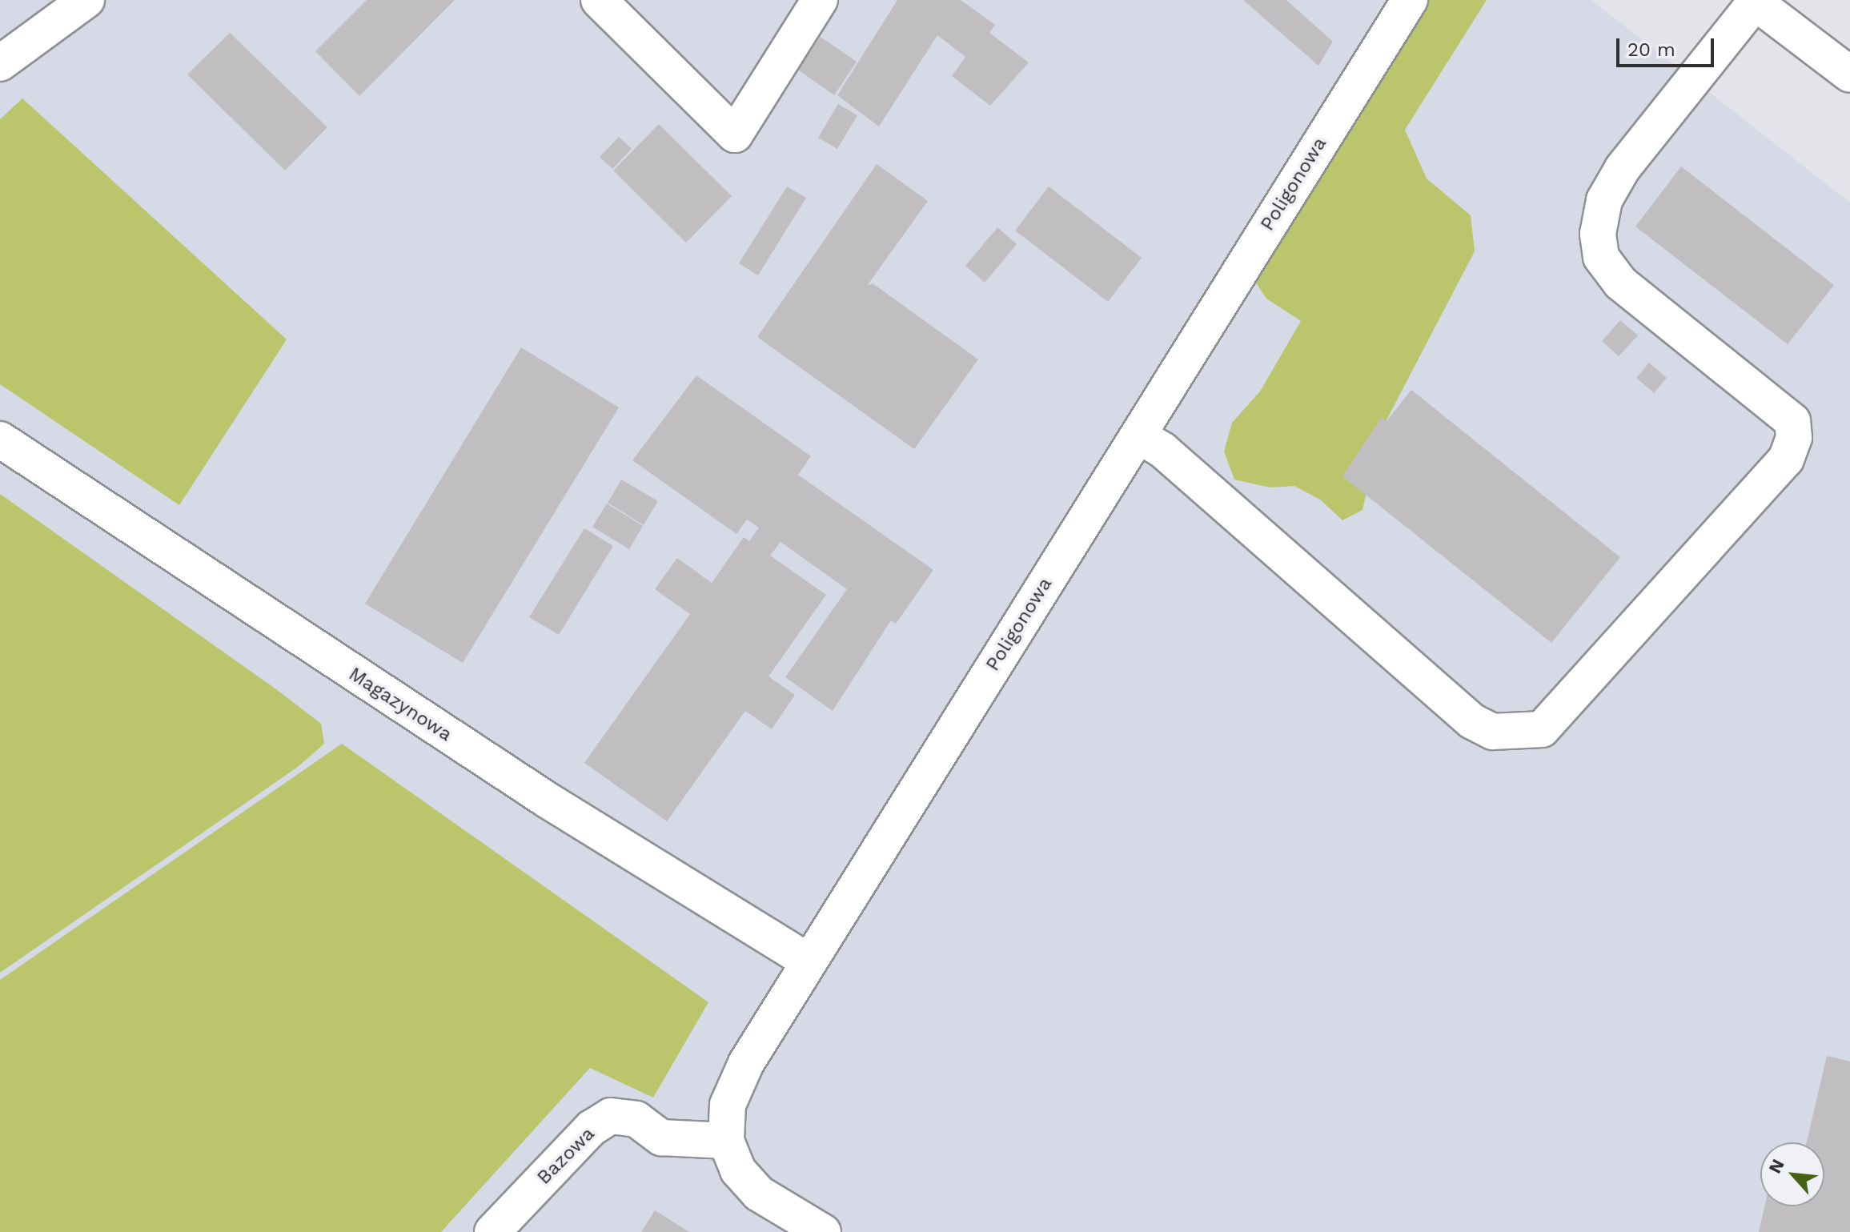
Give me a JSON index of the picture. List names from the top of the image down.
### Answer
{
  "streets": {
    "street": ["Poligonowa", "Magazynowa", "Bazowa"]
  },
  "crossings": [
    ["Poligonowa", "Magazynowa"],
    ["Poligonowa", "Bazowa"]
  ],
  "scale_bar": "20 m",
  "north": "top left"
}
